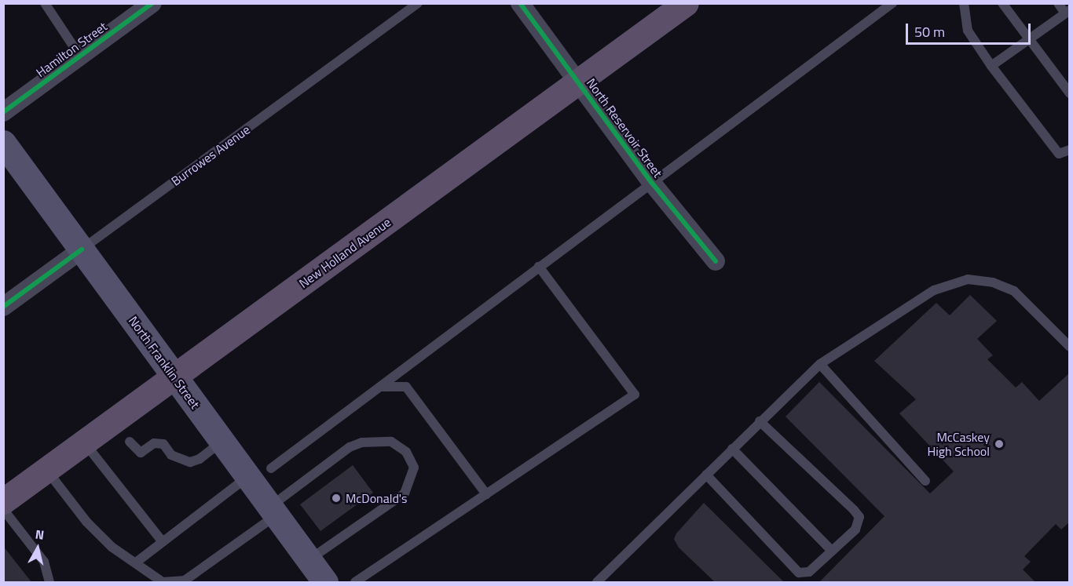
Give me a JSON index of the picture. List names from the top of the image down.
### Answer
{
  "streets": {
    "main road": ["New Holland Avenue", "North Franklin Street"],
    "street": ["Hamilton Street", "North Reservoir Street", "Burrowes Avenue"]
  },
  "crossings": [
    ["North Reservoir Street", "New Holland Avenue"],
    ["Burrowes Avenue", "North Franklin Street"],
    ["New Holland Avenue", "North Franklin Street"]
  ],
  "places": ["McCaskey High School", "McDonald's"],
  "scale_bar": "50 m",
  "north": "top"
}
